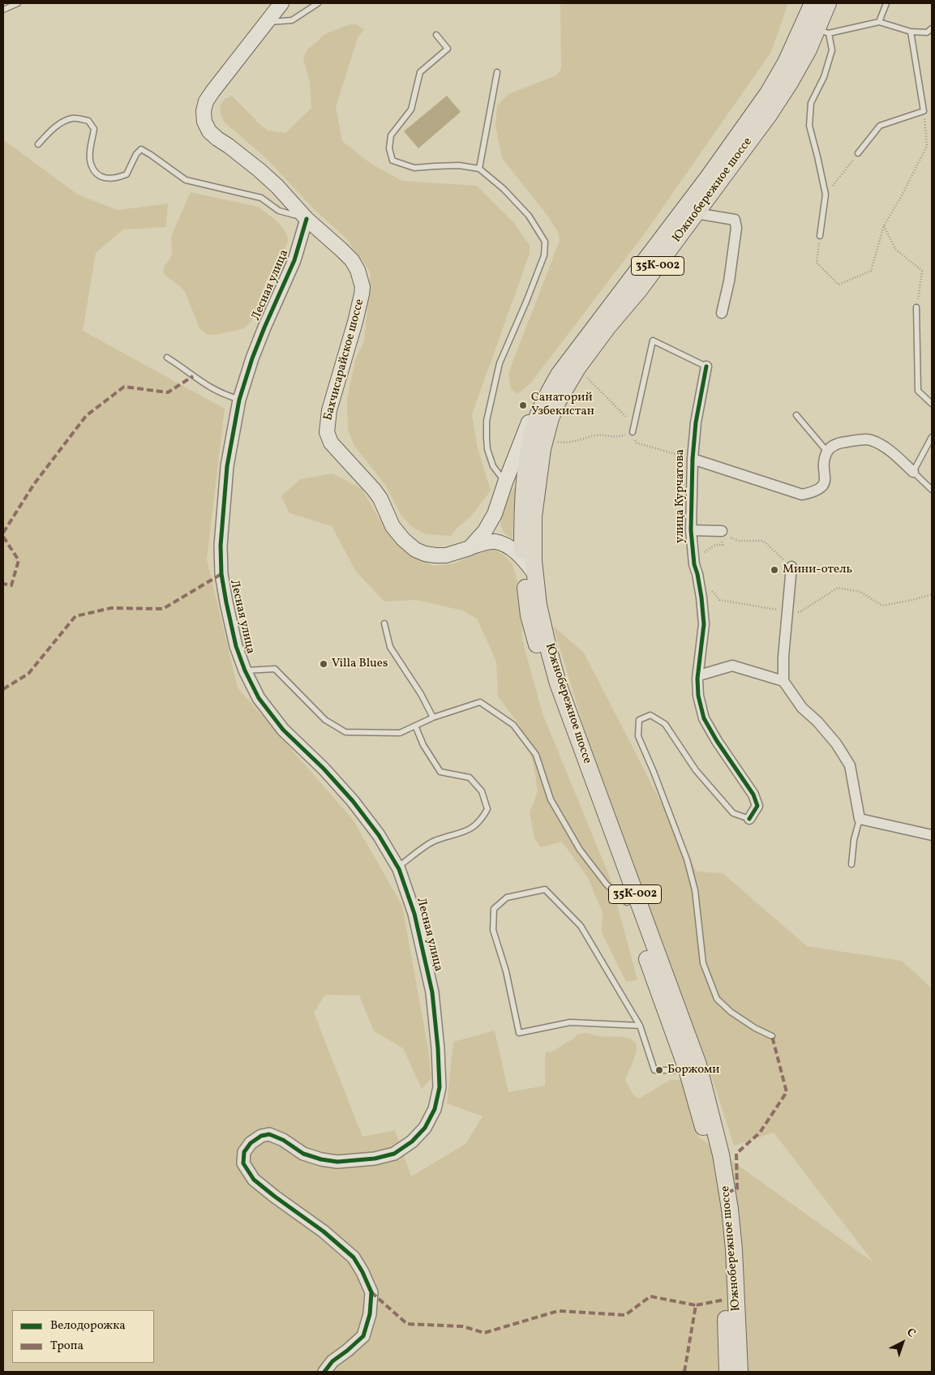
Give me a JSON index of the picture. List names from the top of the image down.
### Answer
{
  "streets": {
    "highway": ["Южнобережное шоссе", "35К-002"],
    "main road": ["Бахчисарайское шоссе"],
    "street": ["Лесная улица", "улица Курчатова"]
  },
  "crossings": [
    ["Южнобережное шоссе", "Бахчисарайское шоссе"],
    ["Лесная улица", "Бахчисарайское шоссе"]
  ],
  "places": [
    "Санаторий Узбекистан",
    "Мини-отель",
    "Villa Blues",
    "Боржоми"
  ],
  "legend": ["Велодорожка", "Тропа"],
  "north": "top right"
}
